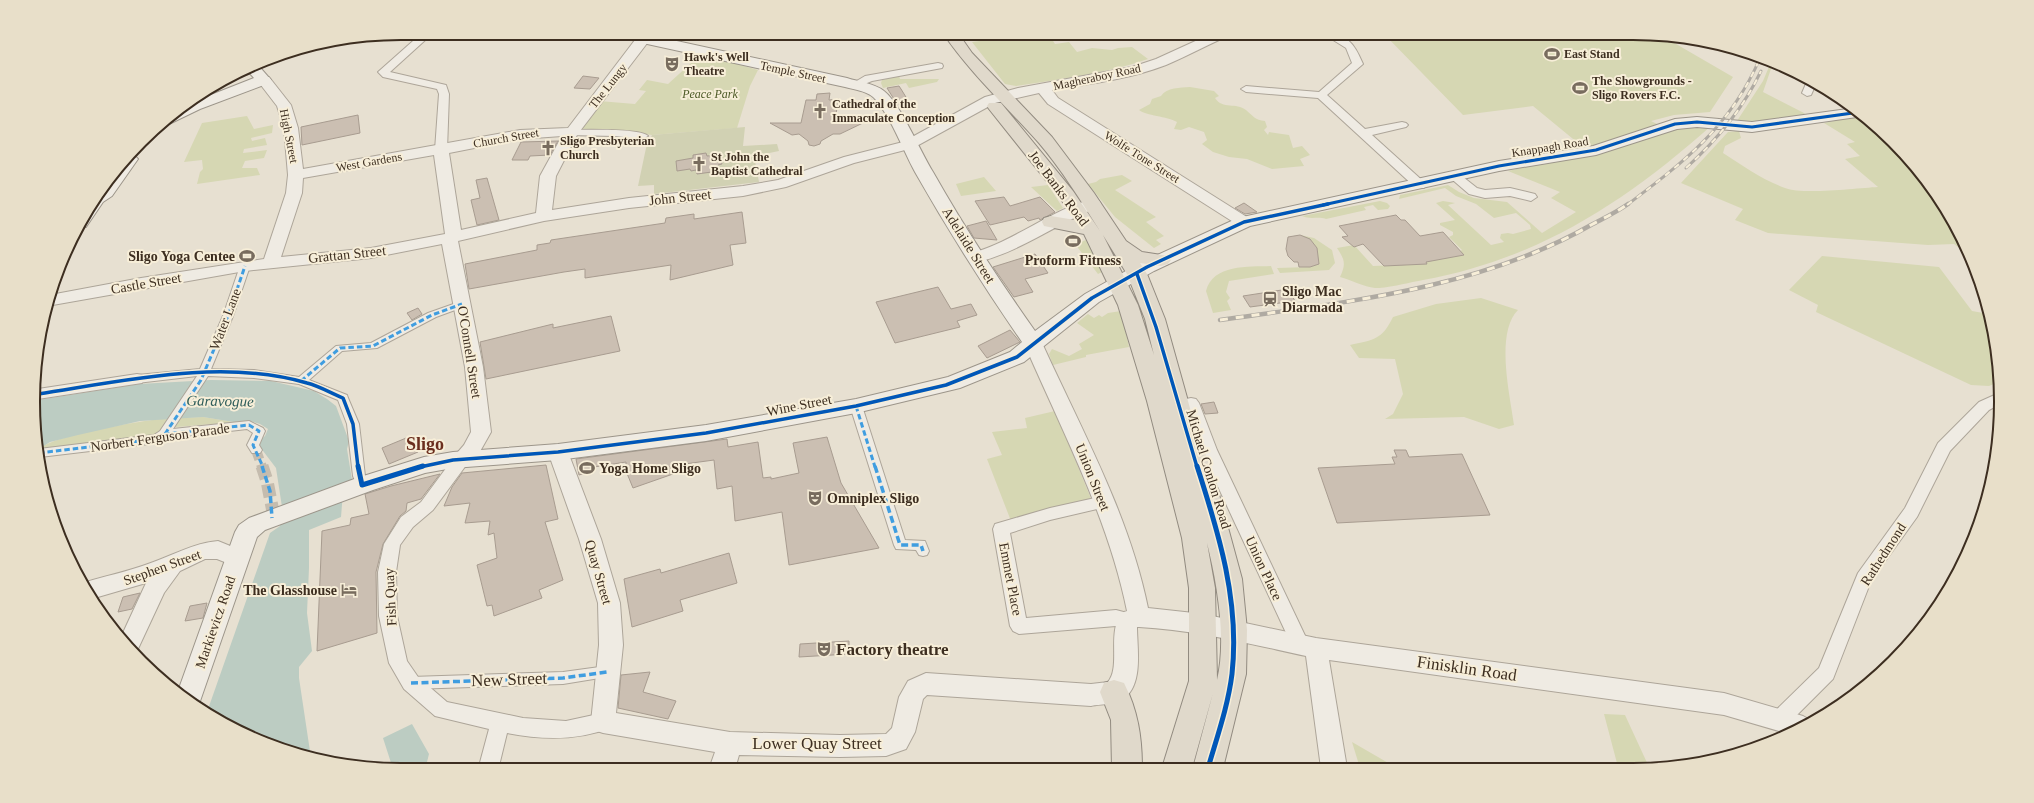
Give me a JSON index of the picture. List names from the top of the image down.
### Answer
{
  "streets": {
    "highway": ["Joe Banks Road", "Michael Conlon Road"],
    "main road": [
      "Temple Street",
      "Knappagh Road",
      "Adelaide Street",
      "Wine Street",
      "Markievicz Road"
    ],
    "street": [
      "Magheraboy Road",
      "The Lungy",
      "High Street",
      "Church Street",
      "Wolfe Tone Street",
      "West Gardens",
      "John Street",
      "Grattan Street",
      "Castle Street",
      "Water Lane",
      "O'Connell Street",
      "Norbert Ferguson Parade",
      "Union Street",
      "Rathedmond",
      "Stephen Street",
      "Union Place",
      "Quay Street",
      "Emmet Place",
      "Fish Quay",
      "Finisklin Road",
      "New Street",
      "Lower Quay Street"
    ]
  },
  "crossings": [
    ["Temple Street", "John Street"],
    ["Temple Street", "Adelaide Street"],
    ["Magheraboy Road", "Wolfe Tone Street"],
    ["Magheraboy Road", "Joe Banks Road"],
    ["Magheraboy Road", "John Street"],
    ["The Lungy", "Church Street"],
    ["The Lungy", "John Street"],
    ["High Street", "West Gardens"],
    ["High Street", "Grattan Street"],
    ["Church Street", "West Gardens"],
    ["Church Street", "O'Connell Street"],
    ["Knappagh Road", "Wolfe Tone Street"],
    ["Knappagh Road", "Joe Banks Road"],
    ["Knappagh Road", "Wine Street"],
    ["Knappagh Road", "Michael Conlon Road"],
    ["West Gardens", "O'Connell Street"],
    ["Joe Banks Road", "John Street"],
    ["Joe Banks Road", "Wine Street"],
    ["Joe Banks Road", "Michael Conlon Road"],
    ["John Street", "Adelaide Street"],
    ["John Street", "Grattan Street"],
    ["John Street", "O'Connell Street"],
    ["Adelaide Street", "Wine Street"],
    ["Adelaide Street", "Union Street"],
    ["Grattan Street", "Castle Street"],
    ["Grattan Street", "Water Lane"],
    ["Grattan Street", "O'Connell Street"],
    ["Castle Street", "Water Lane"],
    ["Water Lane", "Norbert Ferguson Parade"],
    ["O'Connell Street", "Wine Street"],
    ["O'Connell Street", "Fish Quay"],
    ["Wine Street", "Michael Conlon Road"],
    ["Wine Street", "Union Street"],
    ["Wine Street", "Quay Street"],
    ["Wine Street", "Fish Quay"],
    ["Wine Street", "Markievicz Road"],
    ["Michael Conlon Road", "Finisklin Road"],
    ["Union Street", "Emmet Place"],
    ["Union Street", "Finisklin Road"],
    ["Union Street", "Lower Quay Street"],
    ["Rathedmond", "Finisklin Road"],
    ["Stephen Street", "Markievicz Road"],
    ["Union Place", "Finisklin Road"],
    ["Quay Street", "Fish Quay"],
    ["Quay Street", "New Street"],
    ["Quay Street", "Lower Quay Street"],
    ["Emmet Place", "Finisklin Road"],
    ["Fish Quay", "New Street"],
    ["Fish Quay", "Lower Quay Street"]
  ],
  "districts": ["Sligo"],
  "water": ["Garavogue"],
  "parks": ["Peace Park"],
  "places": {
    "sports": [
      "East Stand",
      "The Showgrounds - Sligo Rovers F.C.",
      "Proform Fitness",
      "Sligo Yoga Centee",
      "Yoga Home Sligo"
    ],
    "theatre": ["Hawk's Well Theatre", "Omniplex Sligo", "Factory theatre"],
    "church": ["Cathedral of the Immaculate Conception", "Sligo Presbyterian Church", "St John the Baptist Cathedral"],
    "station": ["Sligo Mac Diarmada"],
    "hotel": ["The Glasshouse"]
  }
}
